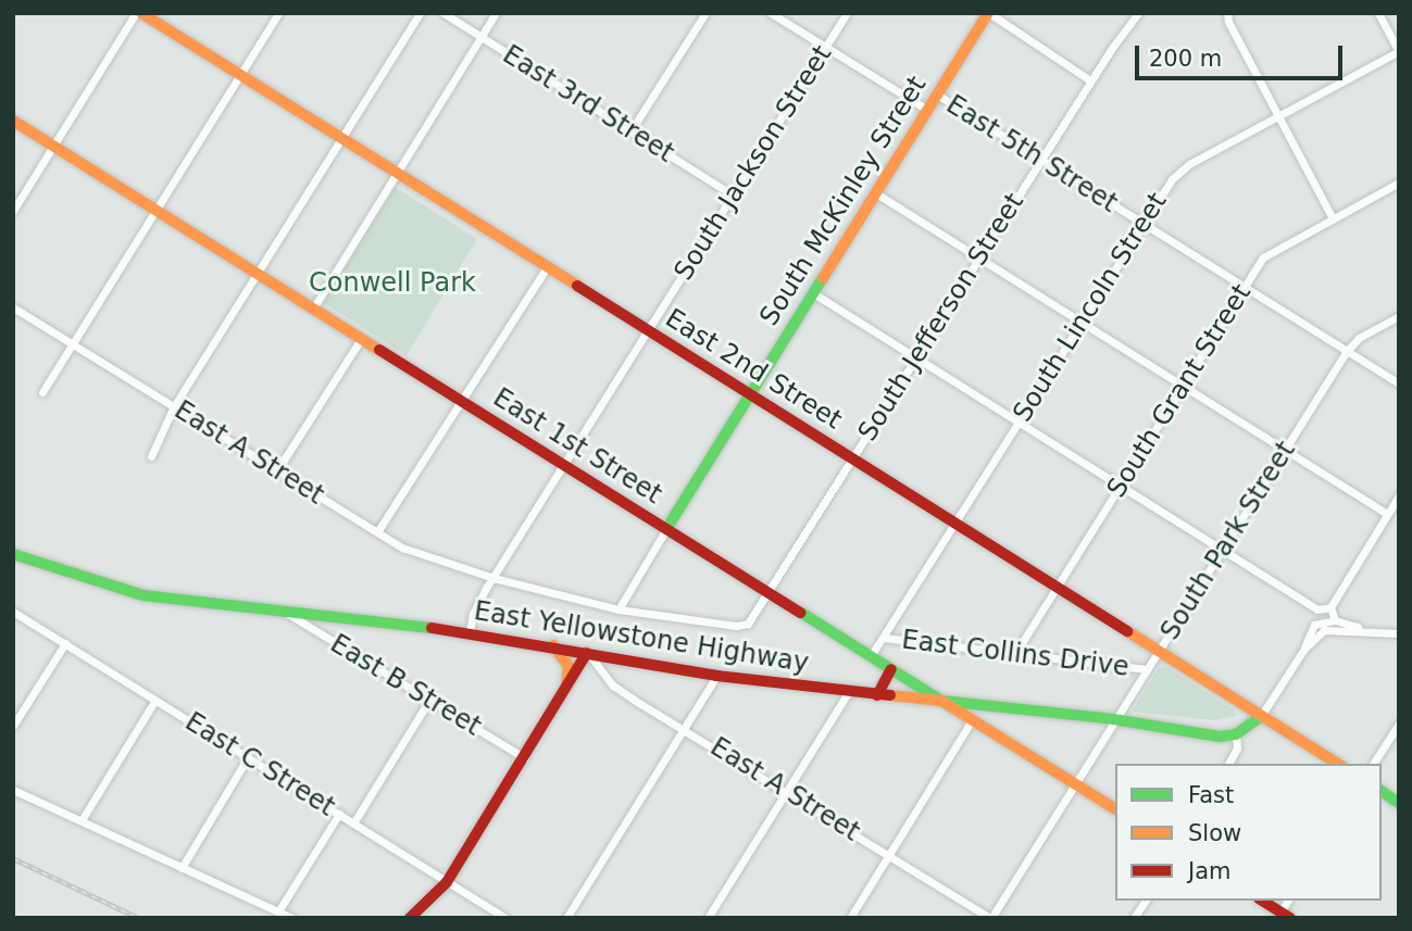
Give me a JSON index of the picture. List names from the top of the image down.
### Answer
{
  "streets": {
    "main road": [
      "South McKinley Street",
      "East 2nd Street",
      "East 1st Street",
      "East Yellowstone Highway"
    ],
    "street": [
      "East 3rd Street",
      "East 5th Street",
      "South Jackson Street",
      "South Lincoln Street",
      "South Jefferson Street",
      "South Grant Street",
      "East A Street",
      "South Park Street",
      "East Collins Drive",
      "East B Street",
      "East C Street"
    ]
  },
  "crossings": [
    ["East 3rd Street", "South Jackson Street"],
    ["East 5th Street", "South Jackson Street"],
    ["East 5th Street", "South McKinley Street"],
    ["East 5th Street", "South Lincoln Street"],
    ["East 5th Street", "South Jefferson Street"],
    ["East 5th Street", "South Grant Street"],
    ["East 5th Street", "South Park Street"],
    ["South Jackson Street", "East 2nd Street"],
    ["South Jackson Street", "East 1st Street"],
    ["South Jackson Street", "East A Street"],
    ["South Jackson Street", "East Yellowstone Highway"],
    ["South McKinley Street", "East 2nd Street"],
    ["South McKinley Street", "East 1st Street"],
    ["South Lincoln Street", "East 2nd Street"],
    ["South Lincoln Street", "East 1st Street"],
    ["South Lincoln Street", "East Collins Drive"],
    ["South Jefferson Street", "East 2nd Street"],
    ["South Jefferson Street", "East 1st Street"],
    ["East 2nd Street", "South Grant Street"],
    ["East 2nd Street", "South Park Street"],
    ["South Grant Street", "East Collins Drive"],
    ["East 1st Street", "South Park Street"],
    ["East 1st Street", "East Yellowstone Highway"],
    ["East A Street", "South Park Street"],
    ["East A Street", "East Yellowstone Highway"],
    ["South Park Street", "East Yellowstone Highway"],
    ["South Park Street", "East Collins Drive"],
    ["East Yellowstone Highway", "East B Street"]
  ],
  "parks": ["Conwell Park"],
  "legend": ["Fast", "Slow", "Jam"],
  "scale_bar": "200 m"
}
